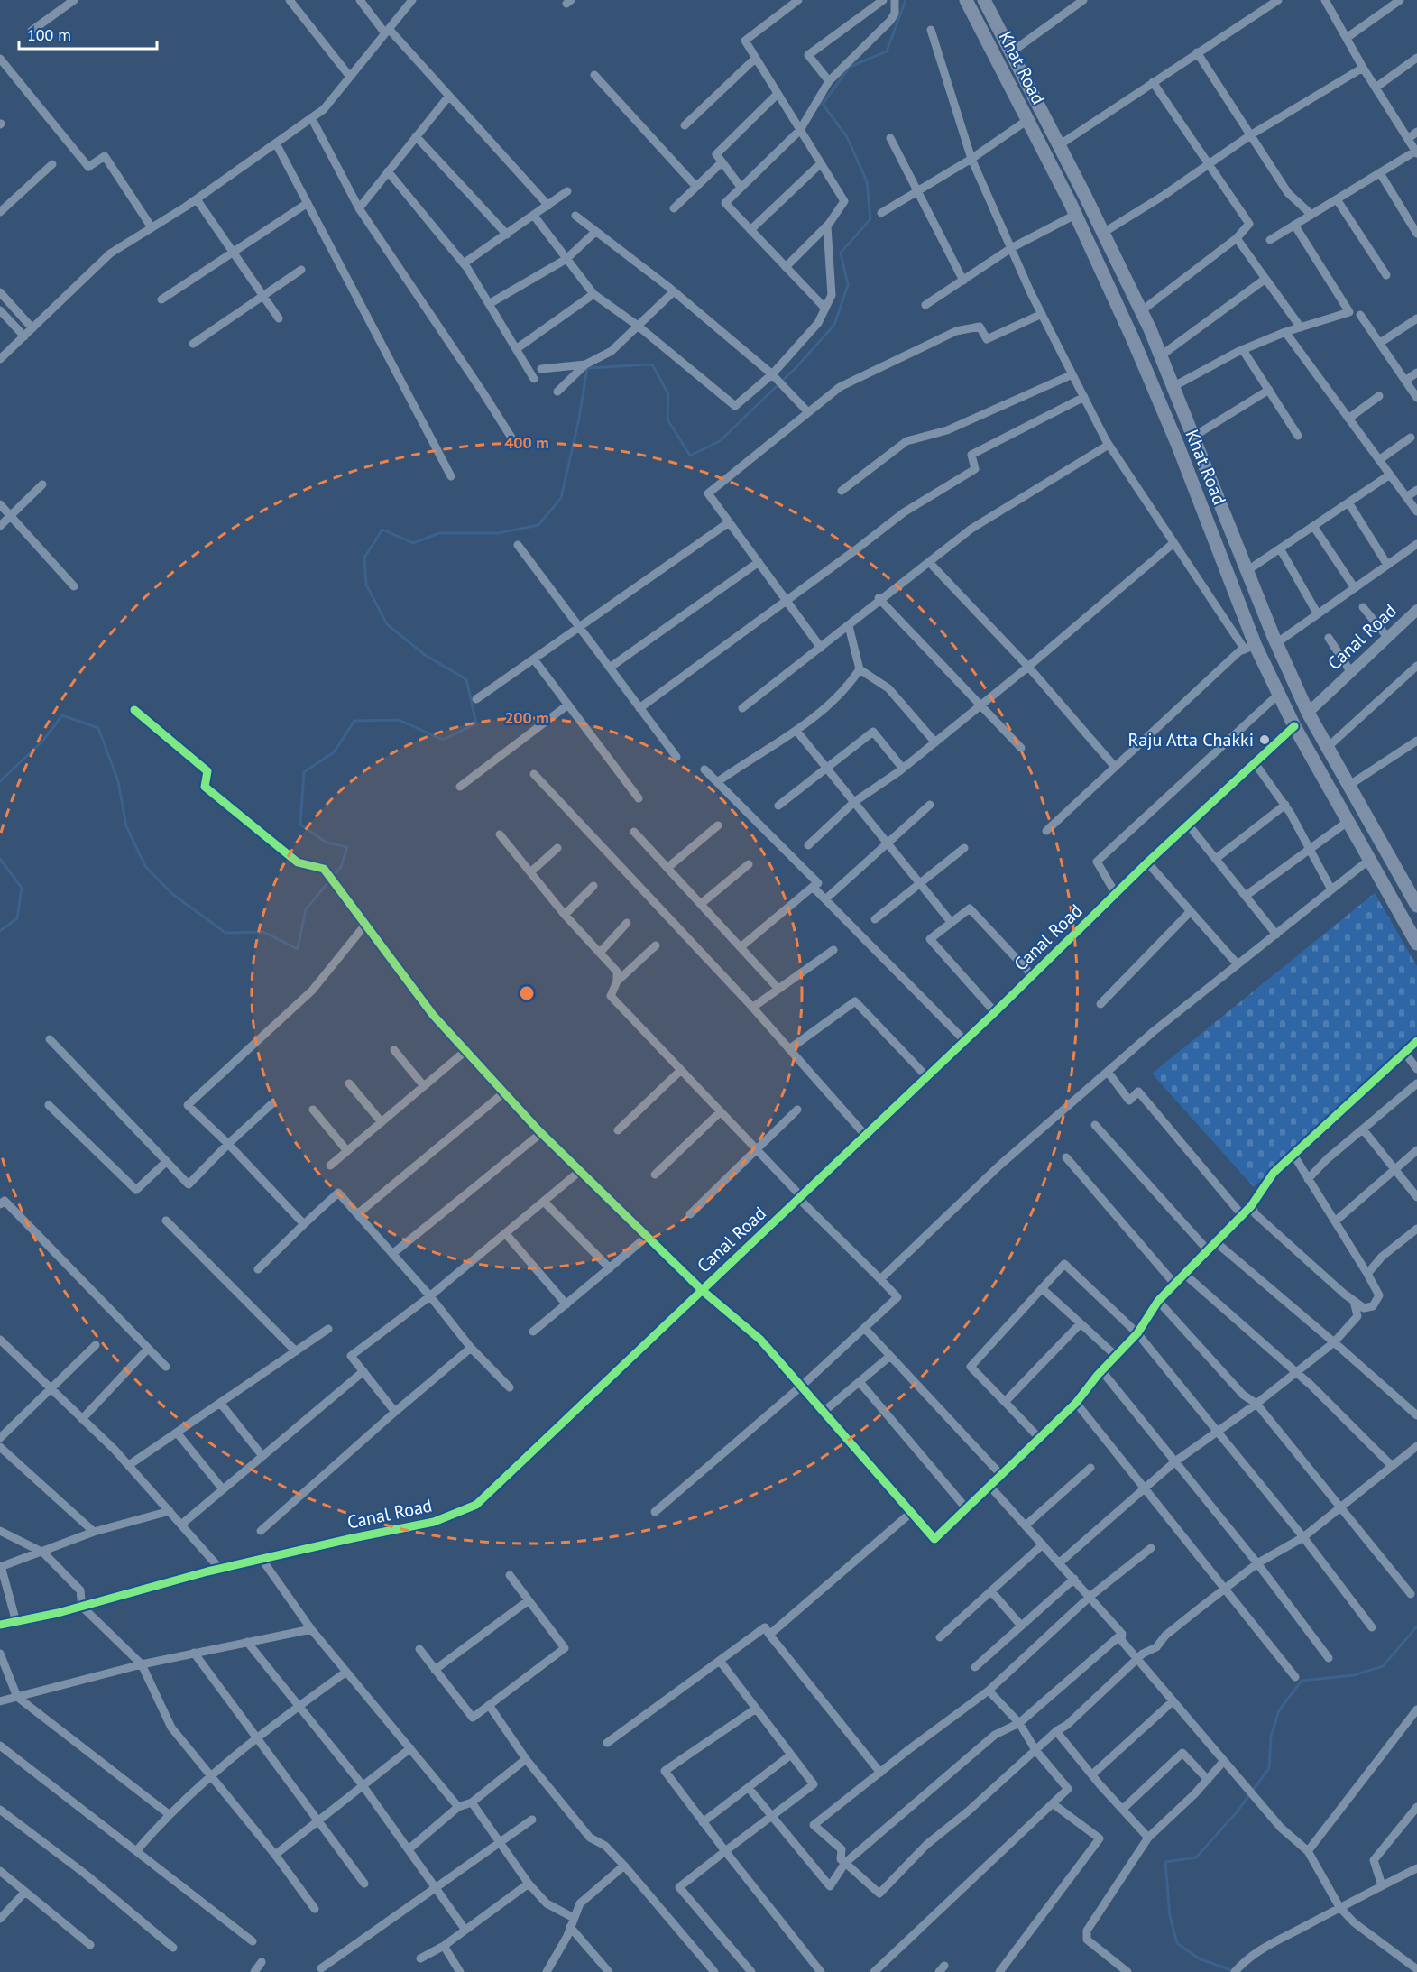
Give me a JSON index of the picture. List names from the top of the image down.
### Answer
{
  "streets": {
    "highway": ["Khat Road"],
    "street": ["Canal Road"]
  },
  "crossings": [
    ["Khat Road", "Canal Road"]
  ],
  "places": ["Raju Atta Chakki"],
  "scale_bar": "100 m",
  "rings": ["400 m", "200 m"]
}
